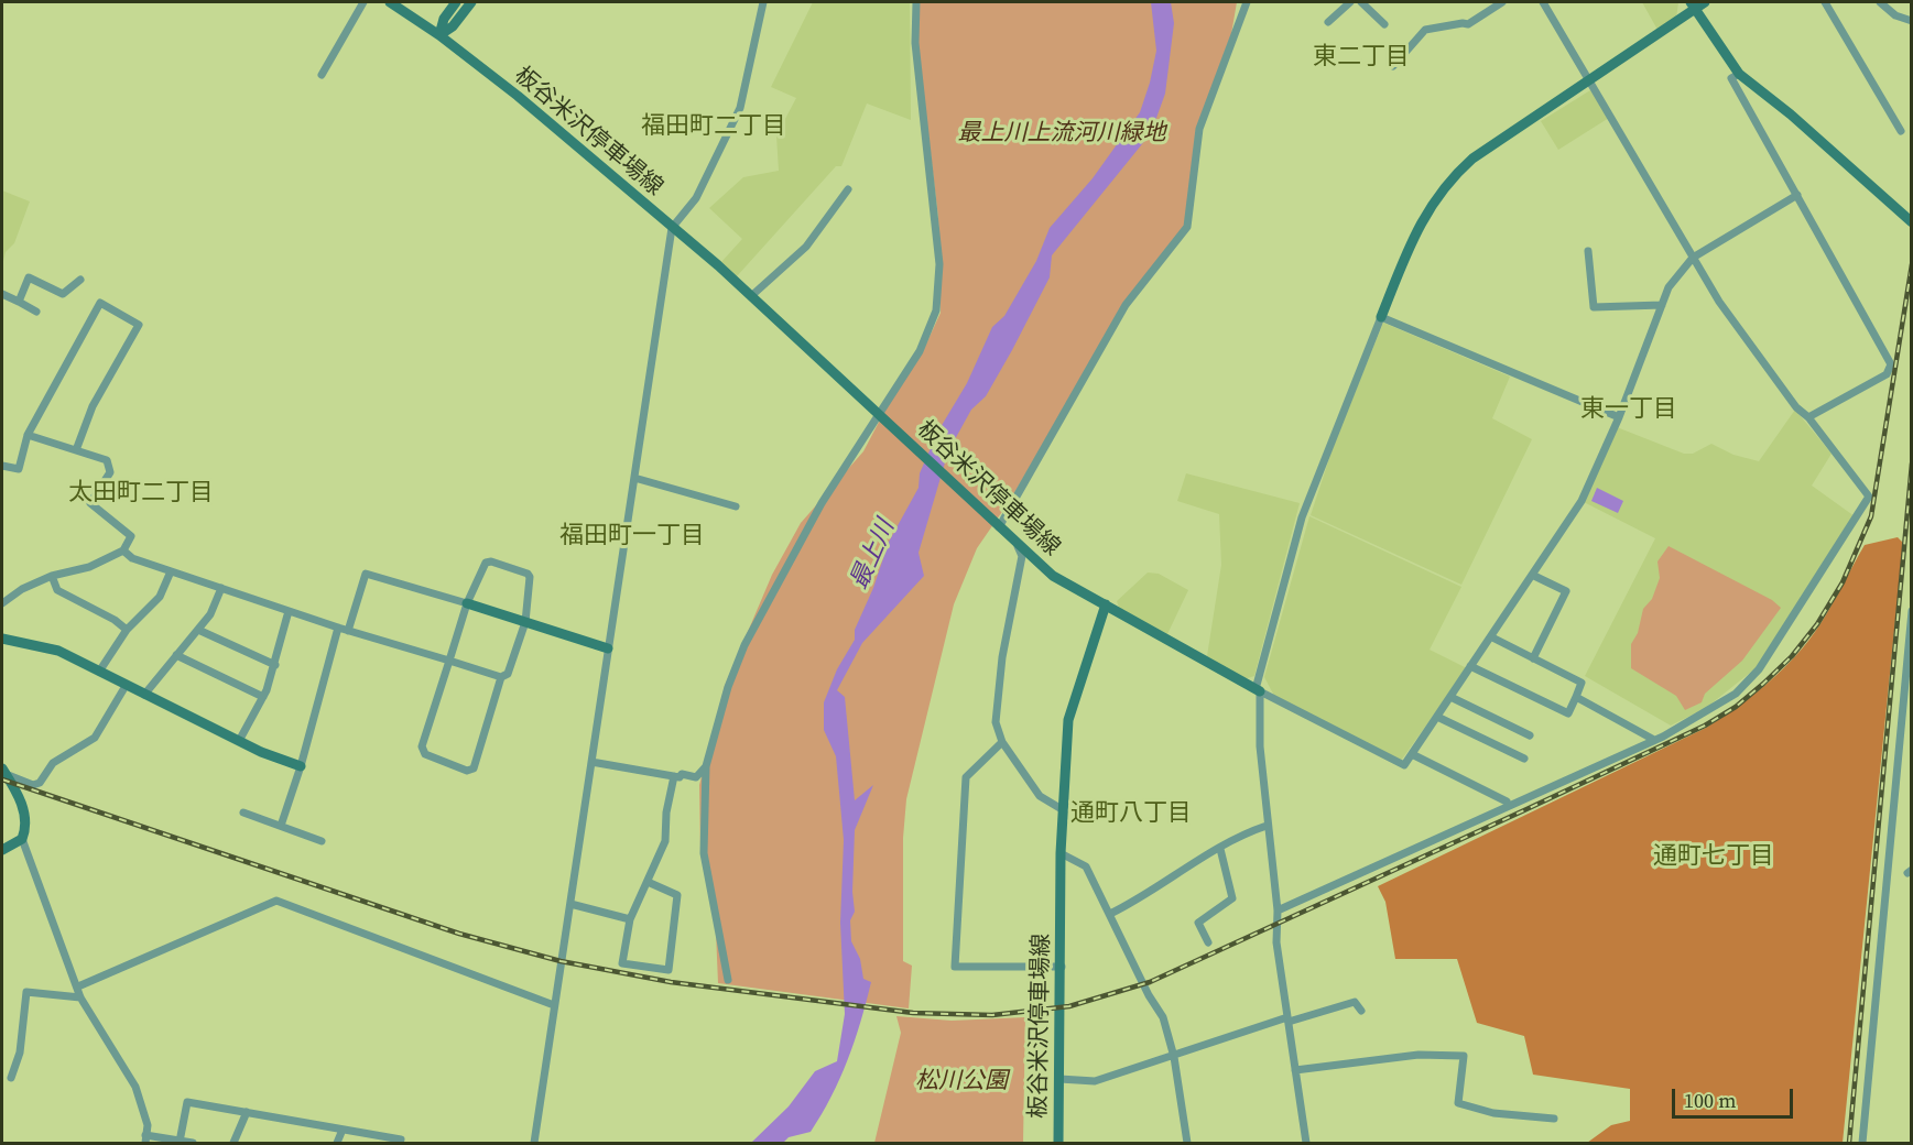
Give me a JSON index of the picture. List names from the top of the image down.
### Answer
{
  "streets": {
    "street": ["板谷米沢停車場線"]
  },
  "districts": [
    "東二丁目",
    "福田町二丁目",
    "東一丁目",
    "太田町二丁目",
    "福田町一丁目",
    "通町八丁目",
    "通町七丁目"
  ],
  "water": ["最上川"],
  "parks": ["最上川上流河川緑地", "松川公園"],
  "scale_bar": "100 m"
}
